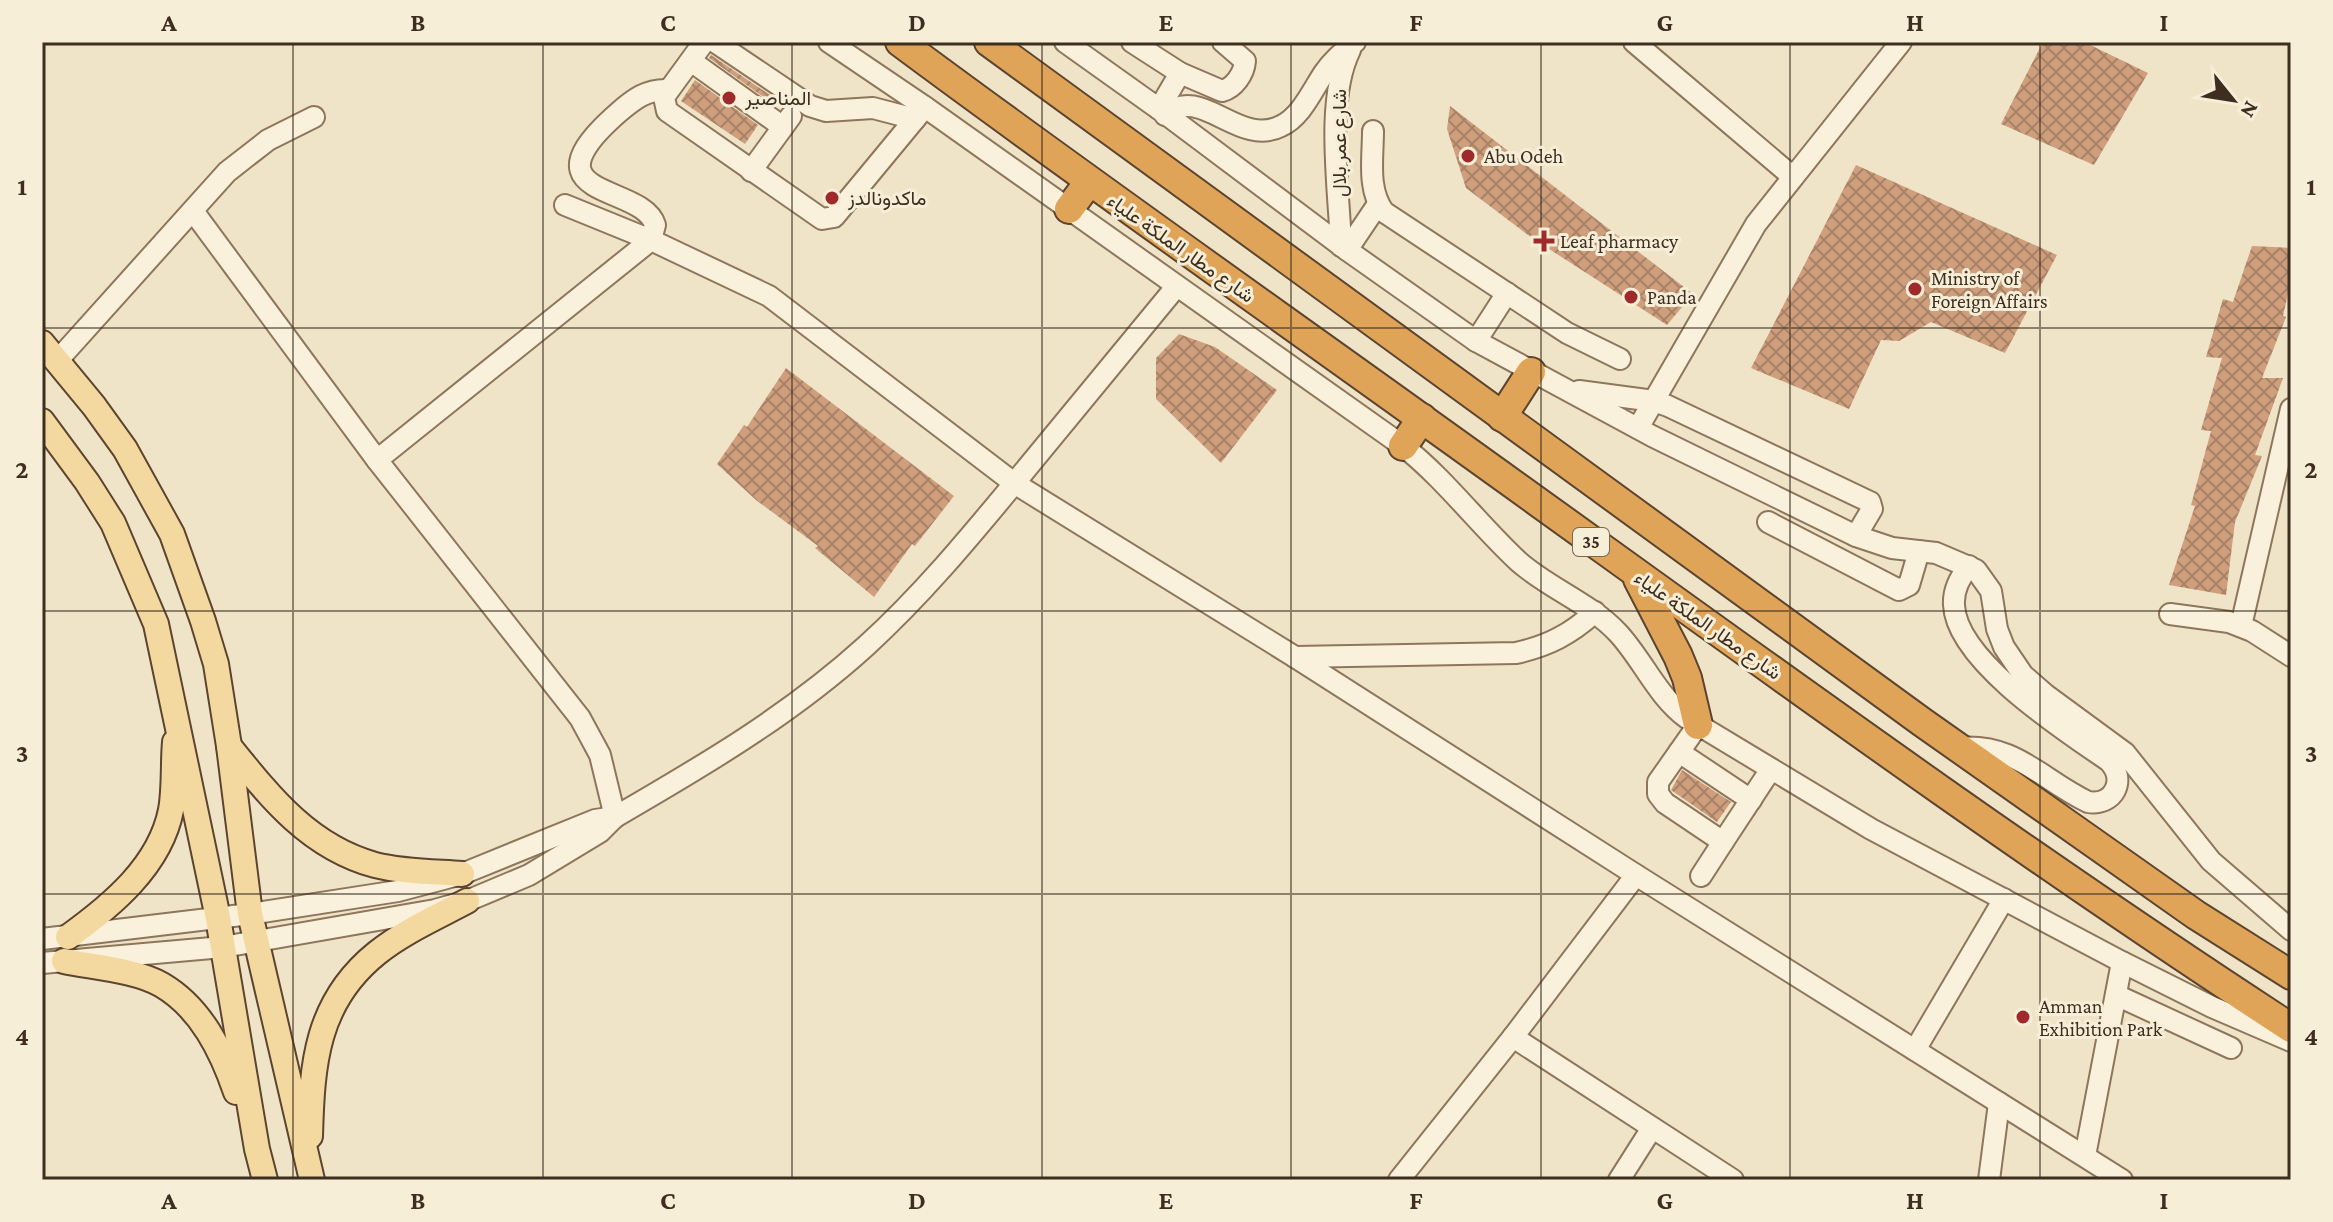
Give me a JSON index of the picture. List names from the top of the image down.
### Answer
{
  "streets": {
    "highway": ["شارع مطار الملكة علياء", "35"],
    "street": ["شارع عمر بلال"]
  },
  "places": {
    "other": [
      "المناصير",
      "Abu Odeh",
      "ماكدونالدز",
      "Ministry of Foreign Affairs",
      "Panda",
      "Amman Exhibition Park"
    ],
    "health": ["Leaf pharmacy"]
  },
  "north": "bottom right",
  "grid": {
    "columns": [
      "A",
      "B",
      "C",
      "D",
      "E",
      "F",
      "G",
      "H",
      "I"
    ],
    "rows": [
      "1",
      "2",
      "3",
      "4"
    ]
  }
}
